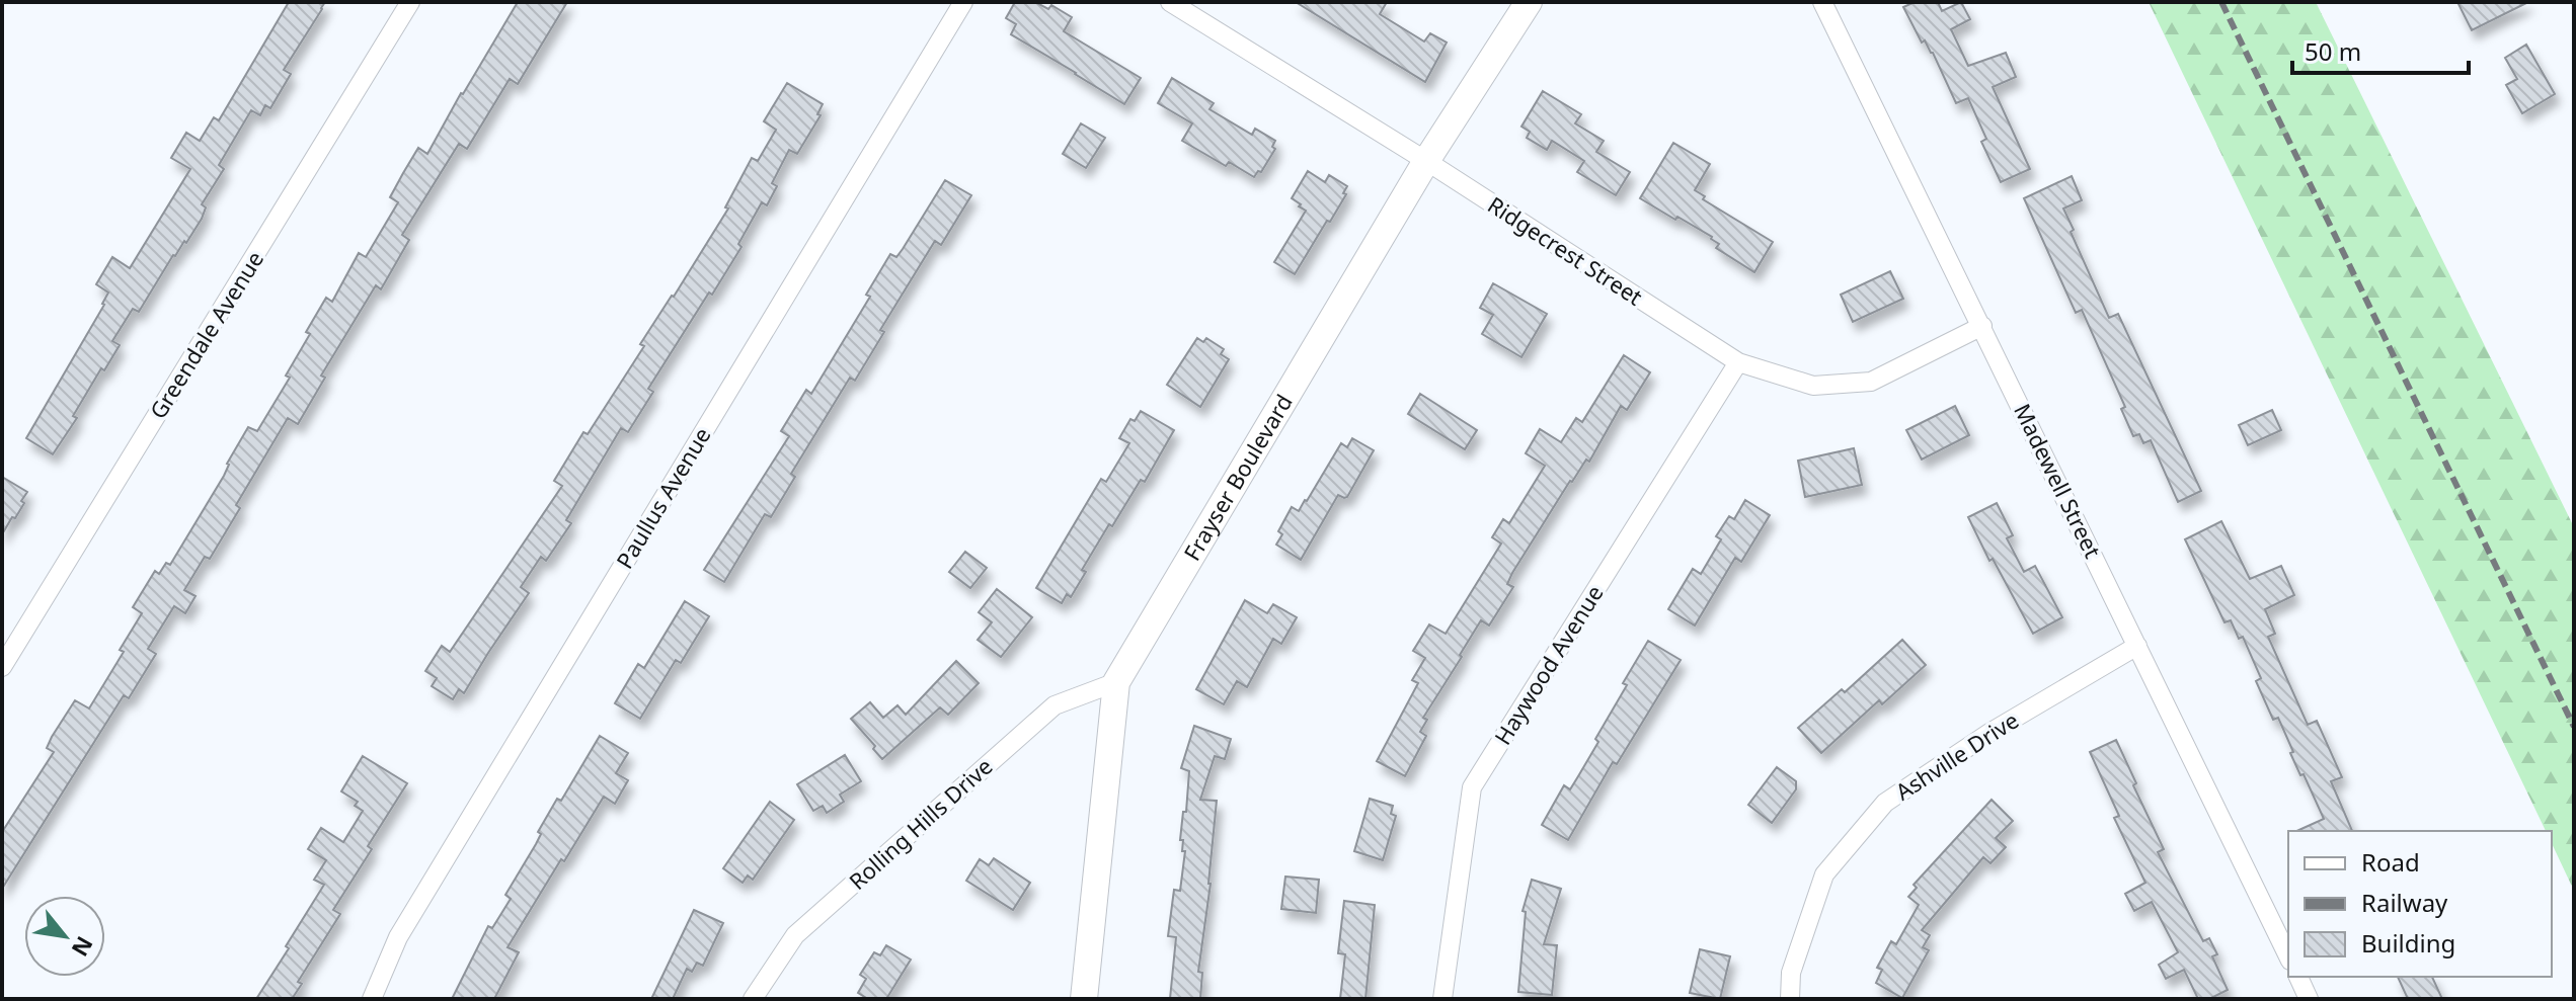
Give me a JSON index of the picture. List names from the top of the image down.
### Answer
{
  "streets": {
    "main road": ["Frayser Boulevard"],
    "street": [
      "Ridgecrest Street",
      "Greendale Avenue",
      "Madewell Street",
      "Paullus Avenue",
      "Haywood Avenue",
      "Ashville Drive",
      "Rolling Hills Drive"
    ]
  },
  "crossings": [
    ["Ridgecrest Street", "Frayser Boulevard"],
    ["Ridgecrest Street", "Madewell Street"],
    ["Ridgecrest Street", "Haywood Avenue"],
    ["Frayser Boulevard", "Rolling Hills Drive"],
    ["Madewell Street", "Ashville Drive"]
  ],
  "legend": ["Road", "Railway", "Building"],
  "scale_bar": "50 m",
  "north": "bottom right"
}
